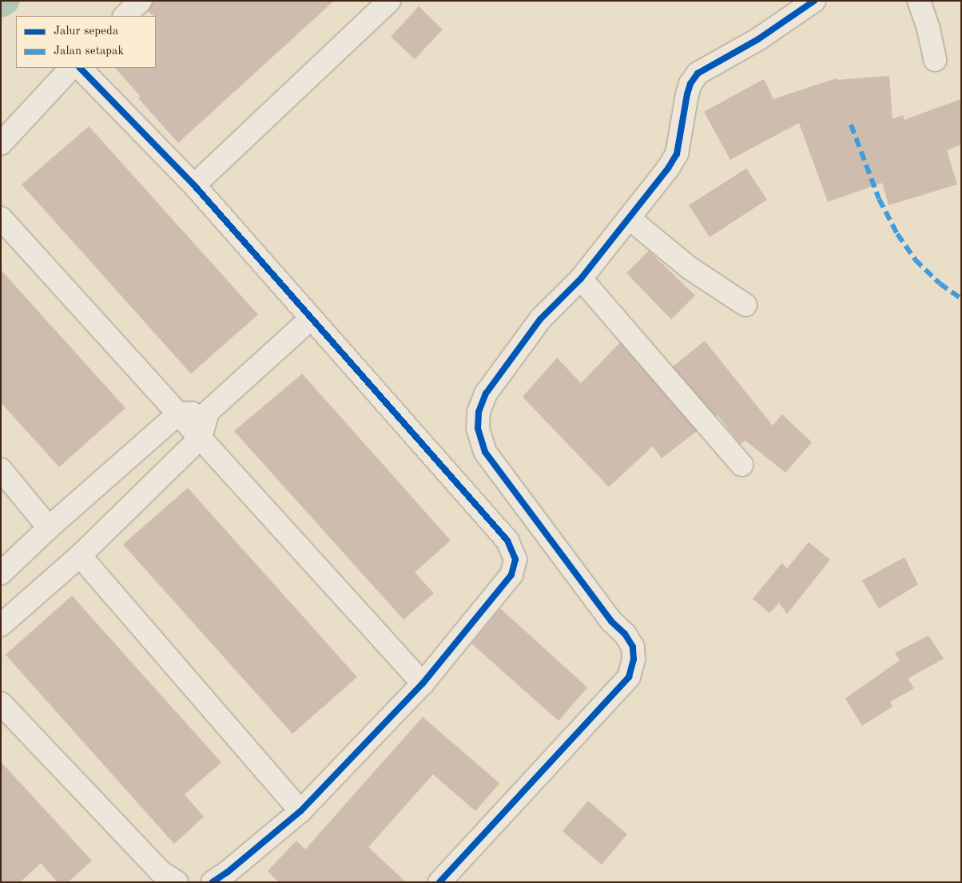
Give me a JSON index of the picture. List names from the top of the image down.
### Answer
{
  "legend": ["Jalur sepeda", "Jalan setapak"]
}
